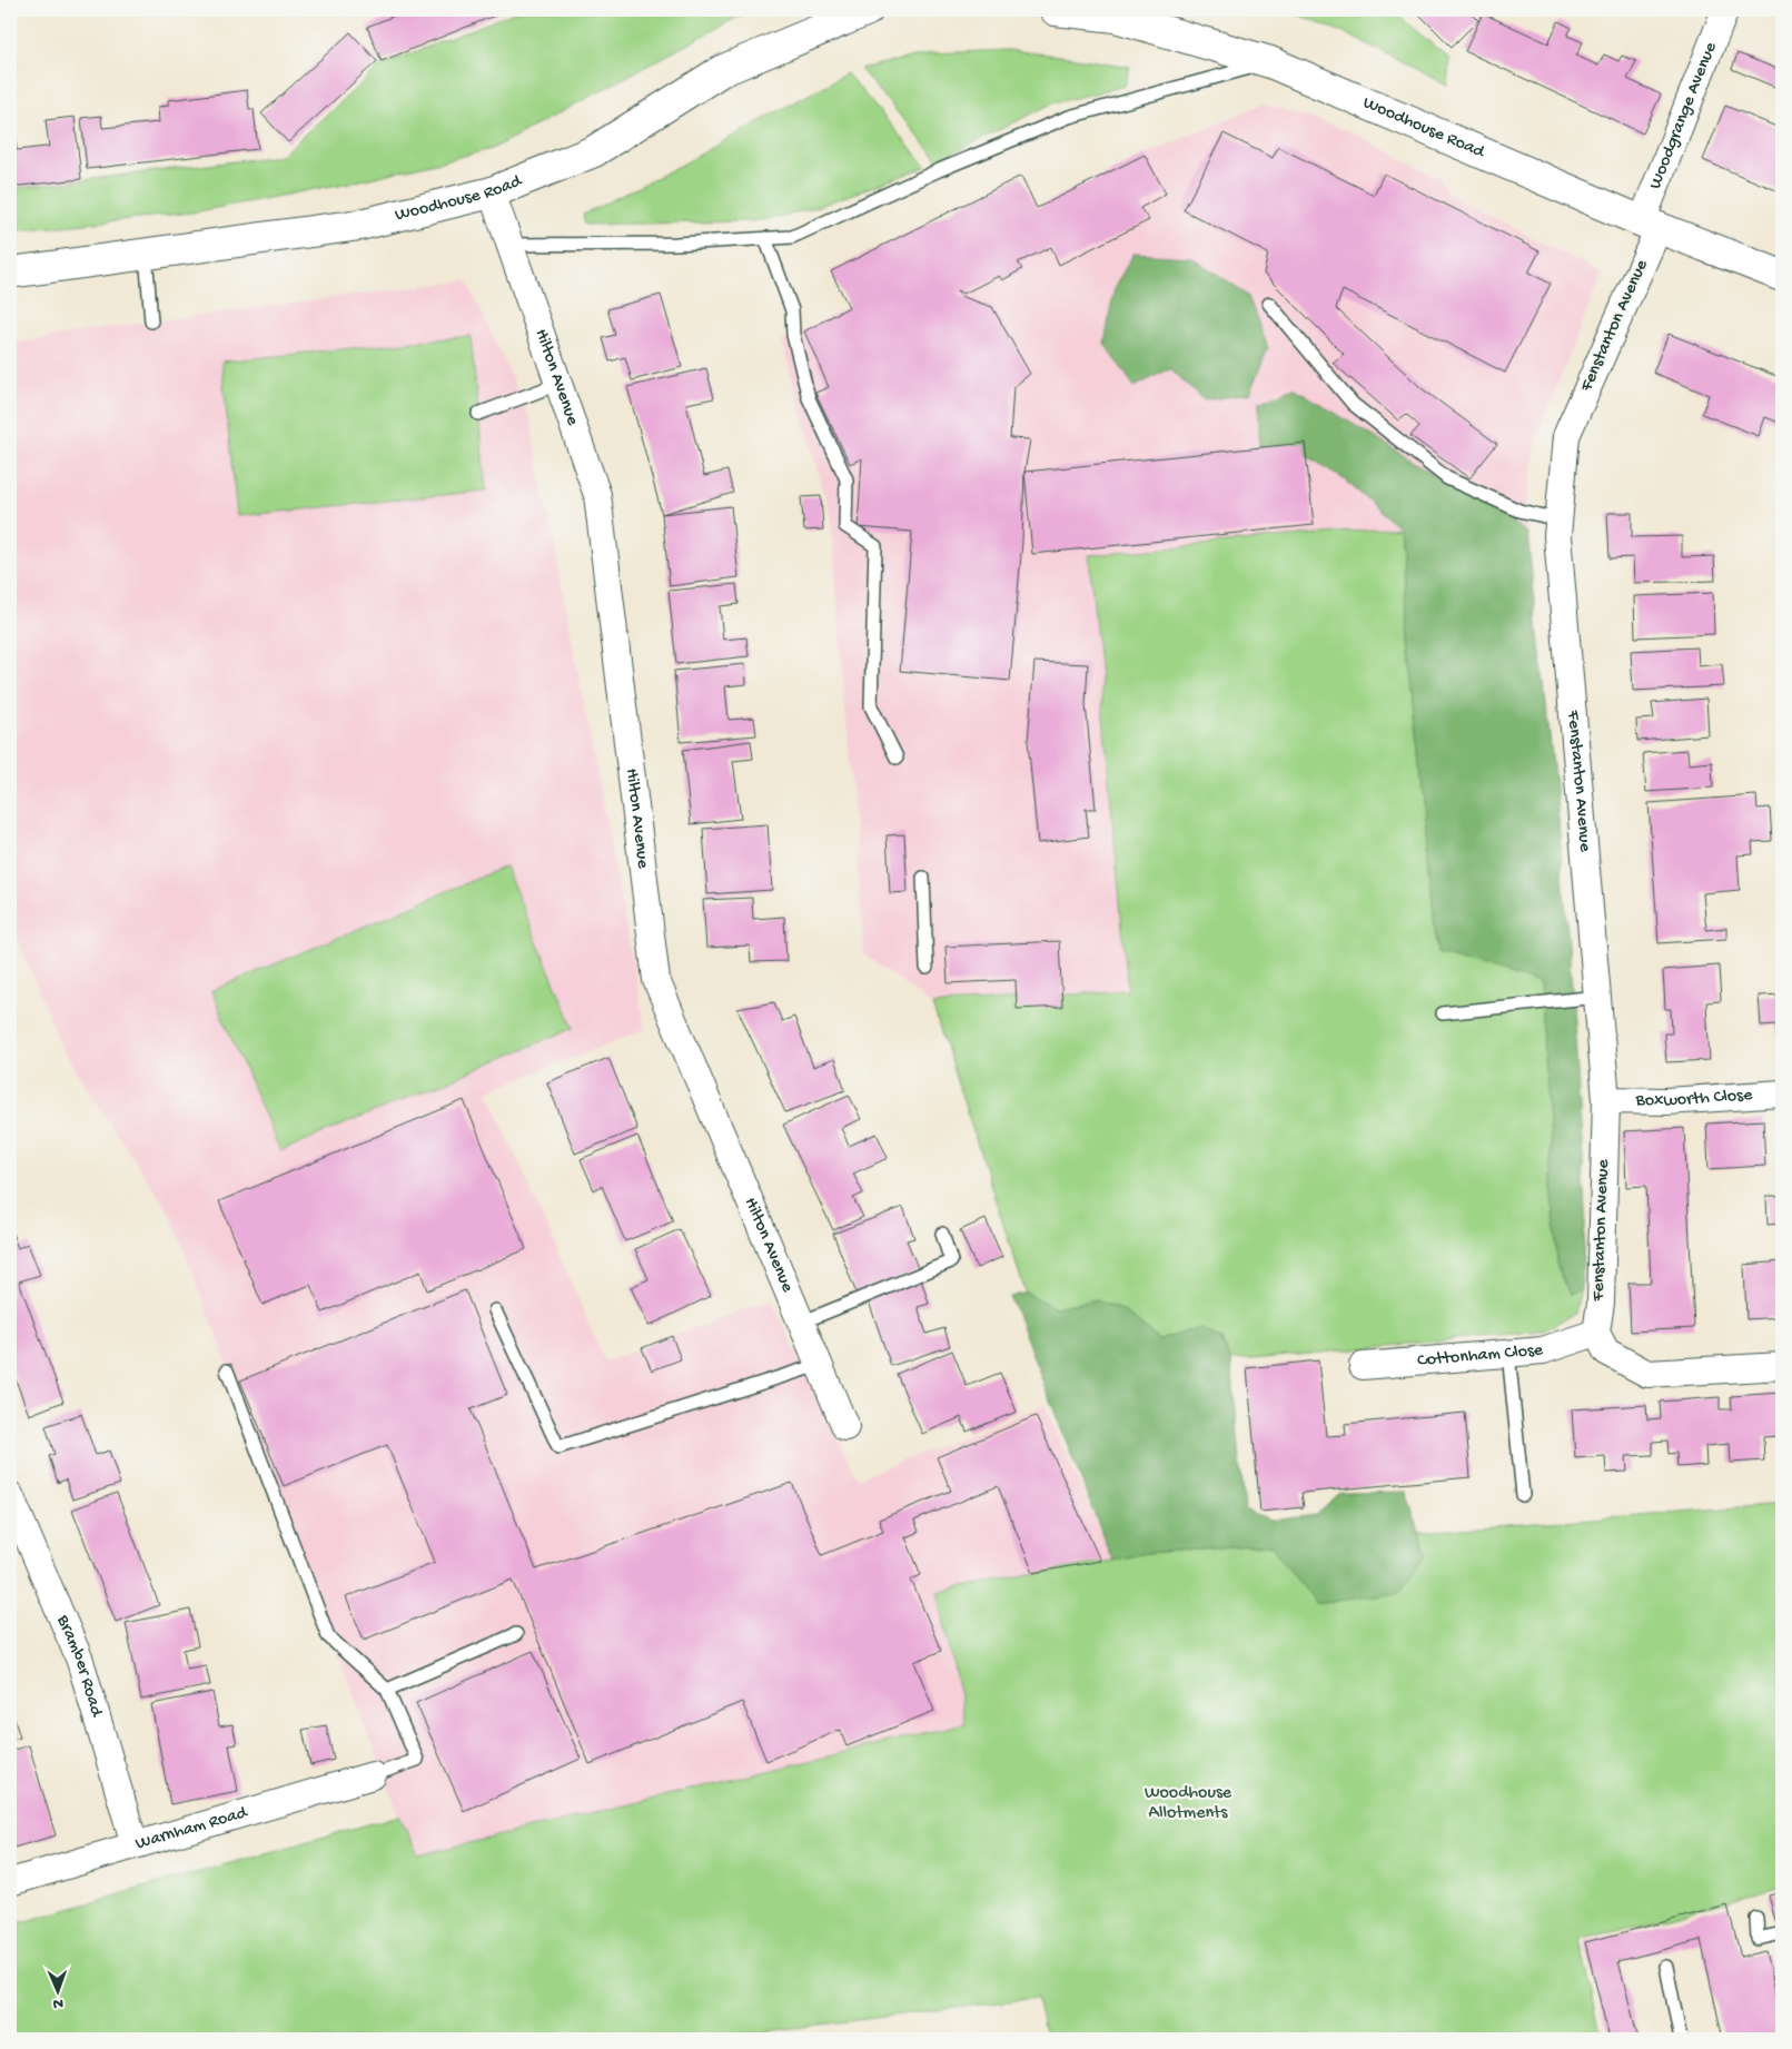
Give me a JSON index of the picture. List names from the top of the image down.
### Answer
{
  "streets": {
    "main road": ["Woodhouse Road"],
    "street": [
      "Woodgrange Avenue",
      "Fenstanton Avenue",
      "Hilton Avenue",
      "Boxworth Close",
      "Cottonham Close",
      "Bramber Road",
      "Warnham Road"
    ]
  },
  "crossings": [
    ["Woodgrange Avenue", "Woodhouse Road"],
    ["Woodgrange Avenue", "Fenstanton Avenue"],
    ["Woodhouse Road", "Fenstanton Avenue"],
    ["Woodhouse Road", "Hilton Avenue"],
    ["Fenstanton Avenue", "Boxworth Close"],
    ["Fenstanton Avenue", "Cottonham Close"],
    ["Bramber Road", "Warnham Road"]
  ],
  "parks": ["Woodhouse Allotments"],
  "north": "bottom"
}
